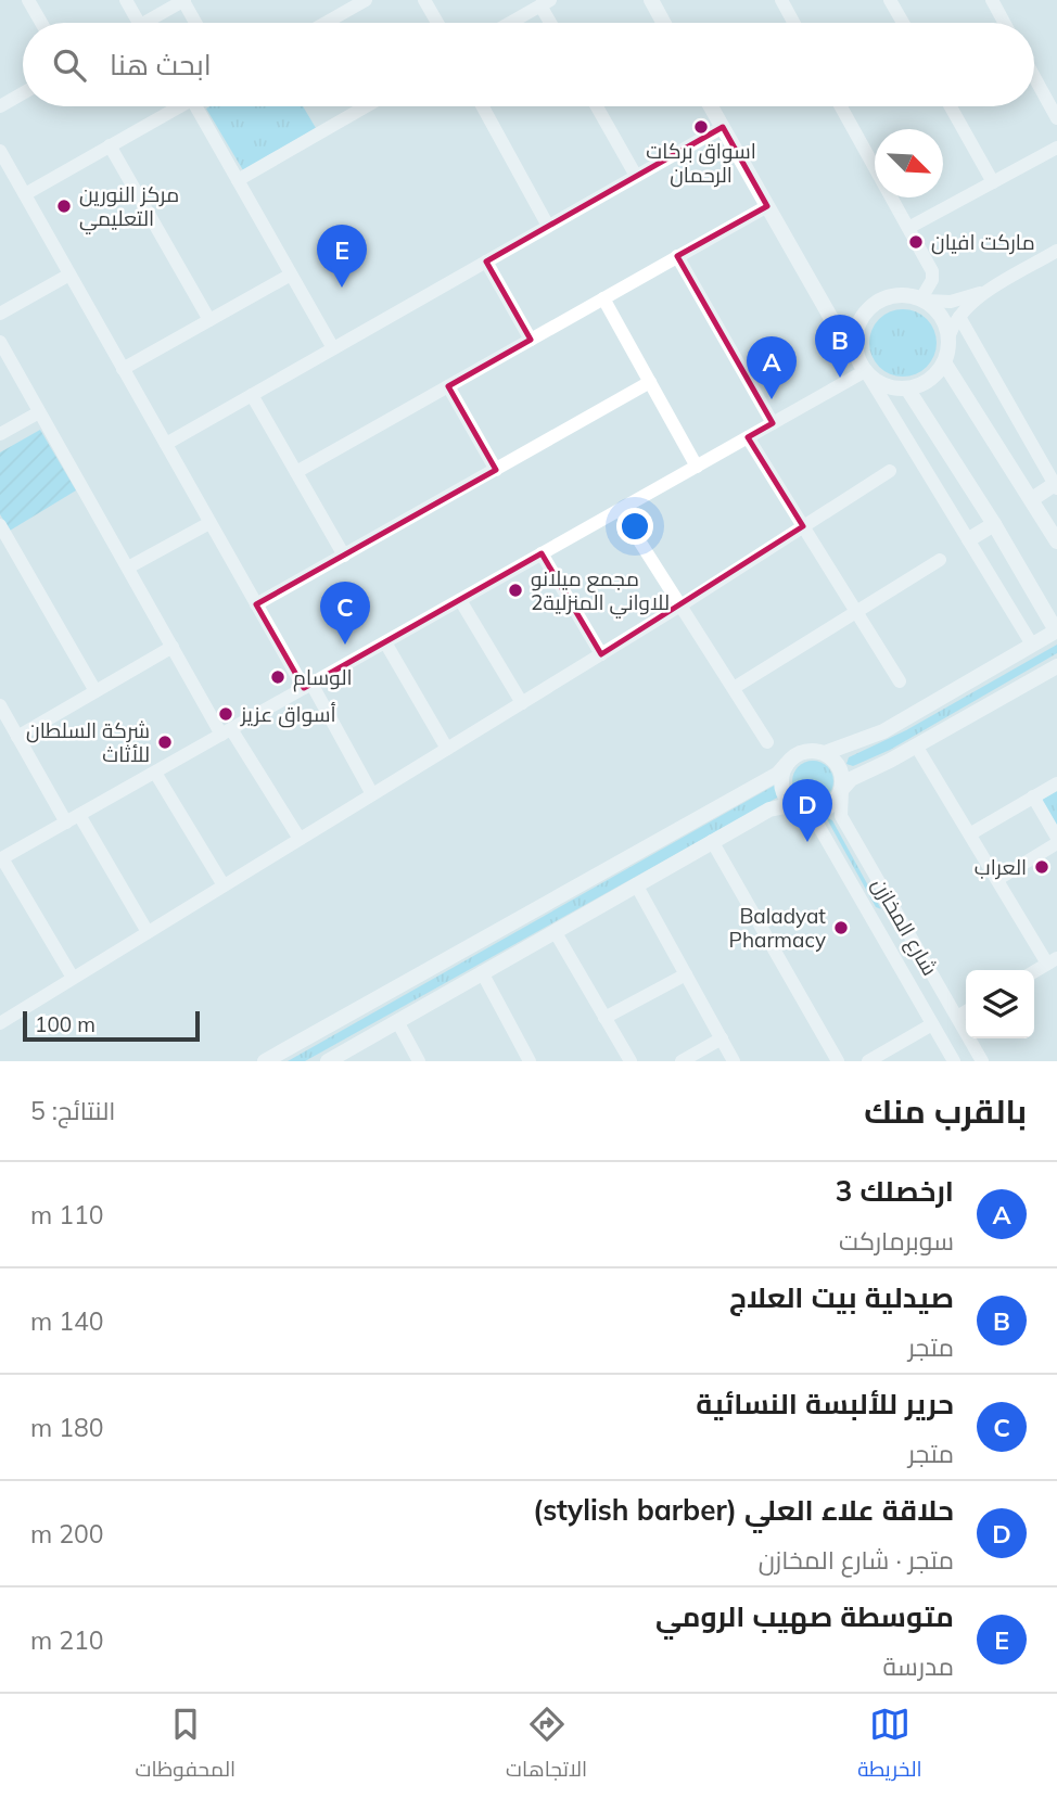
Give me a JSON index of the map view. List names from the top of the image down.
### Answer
{
  "streets": {
    "street": ["شارع المخازن"]
  },
  "places": [
    "اسواق بركات الرحمان",
    "مركز النورين التعليمي",
    "ماركت افيان",
    "مجمع ميلانو للاواني المنزلية2",
    "الوسام",
    "أسواق عزيز",
    "شركة السلطان للأثاث",
    "العراب",
    "Baladyat Pharmacy"
  ],
  "scale_bar": "100 m",
  "north": "bottom right",
  "page": {
    "search": "ابحث هنا",
    "pins": [
      "E",
      "B",
      "A",
      "C",
      "D"
    ],
    "scale": "100 m",
    "heading": ["بالقرب منك", "النتائج: 5"],
    "list": [
      {
        "mark": "A",
        "name": "ارخصلك 3",
        "note": "سوبرماركت",
        "value": "110 m"
      },
      {
        "mark": "B",
        "name": "صيدلية بيت العلاج",
        "note": "متجر",
        "value": "140 m"
      },
      {
        "mark": "C",
        "name": "حرير للألبسة النسائية",
        "note": "متجر",
        "value": "180 m"
      },
      {
        "mark": "D",
        "name": "حلاقة علاء العلي (stylish barber)",
        "note": "متجر · شارع المخازن",
        "value": "200 m"
      },
      {
        "mark": "E",
        "name": "متوسطة صهيب الرومي",
        "note": "مدرسة",
        "value": "210 m"
      }
    ],
    "nav": ["الخريطة", "الاتجاهات", "المحفوظات"]
  }
}
